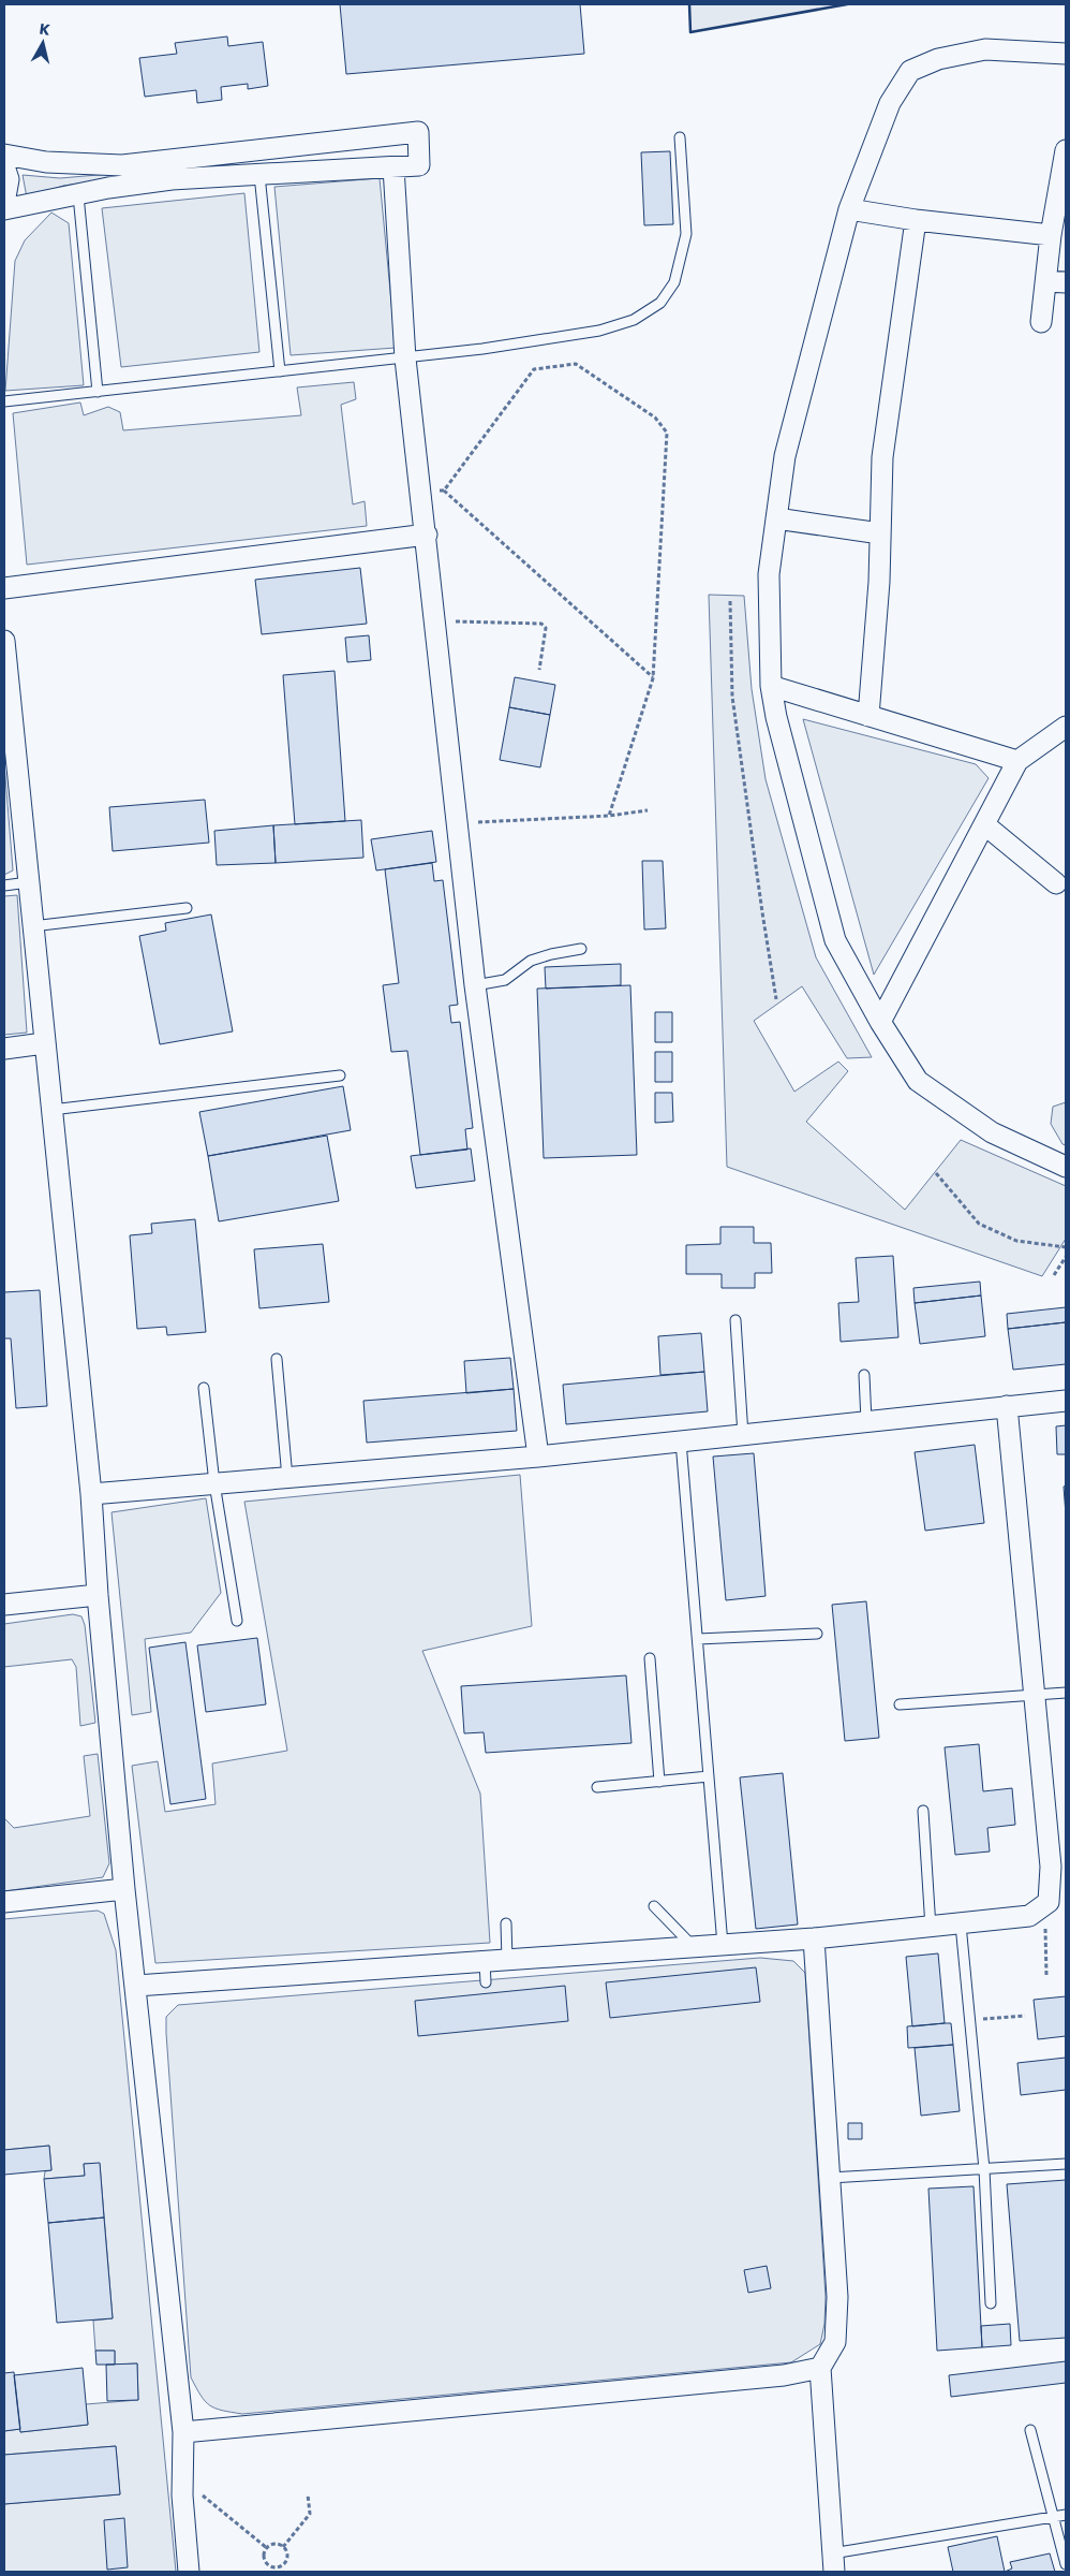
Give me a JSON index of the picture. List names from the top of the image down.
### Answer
{
  "north": "top"
}
